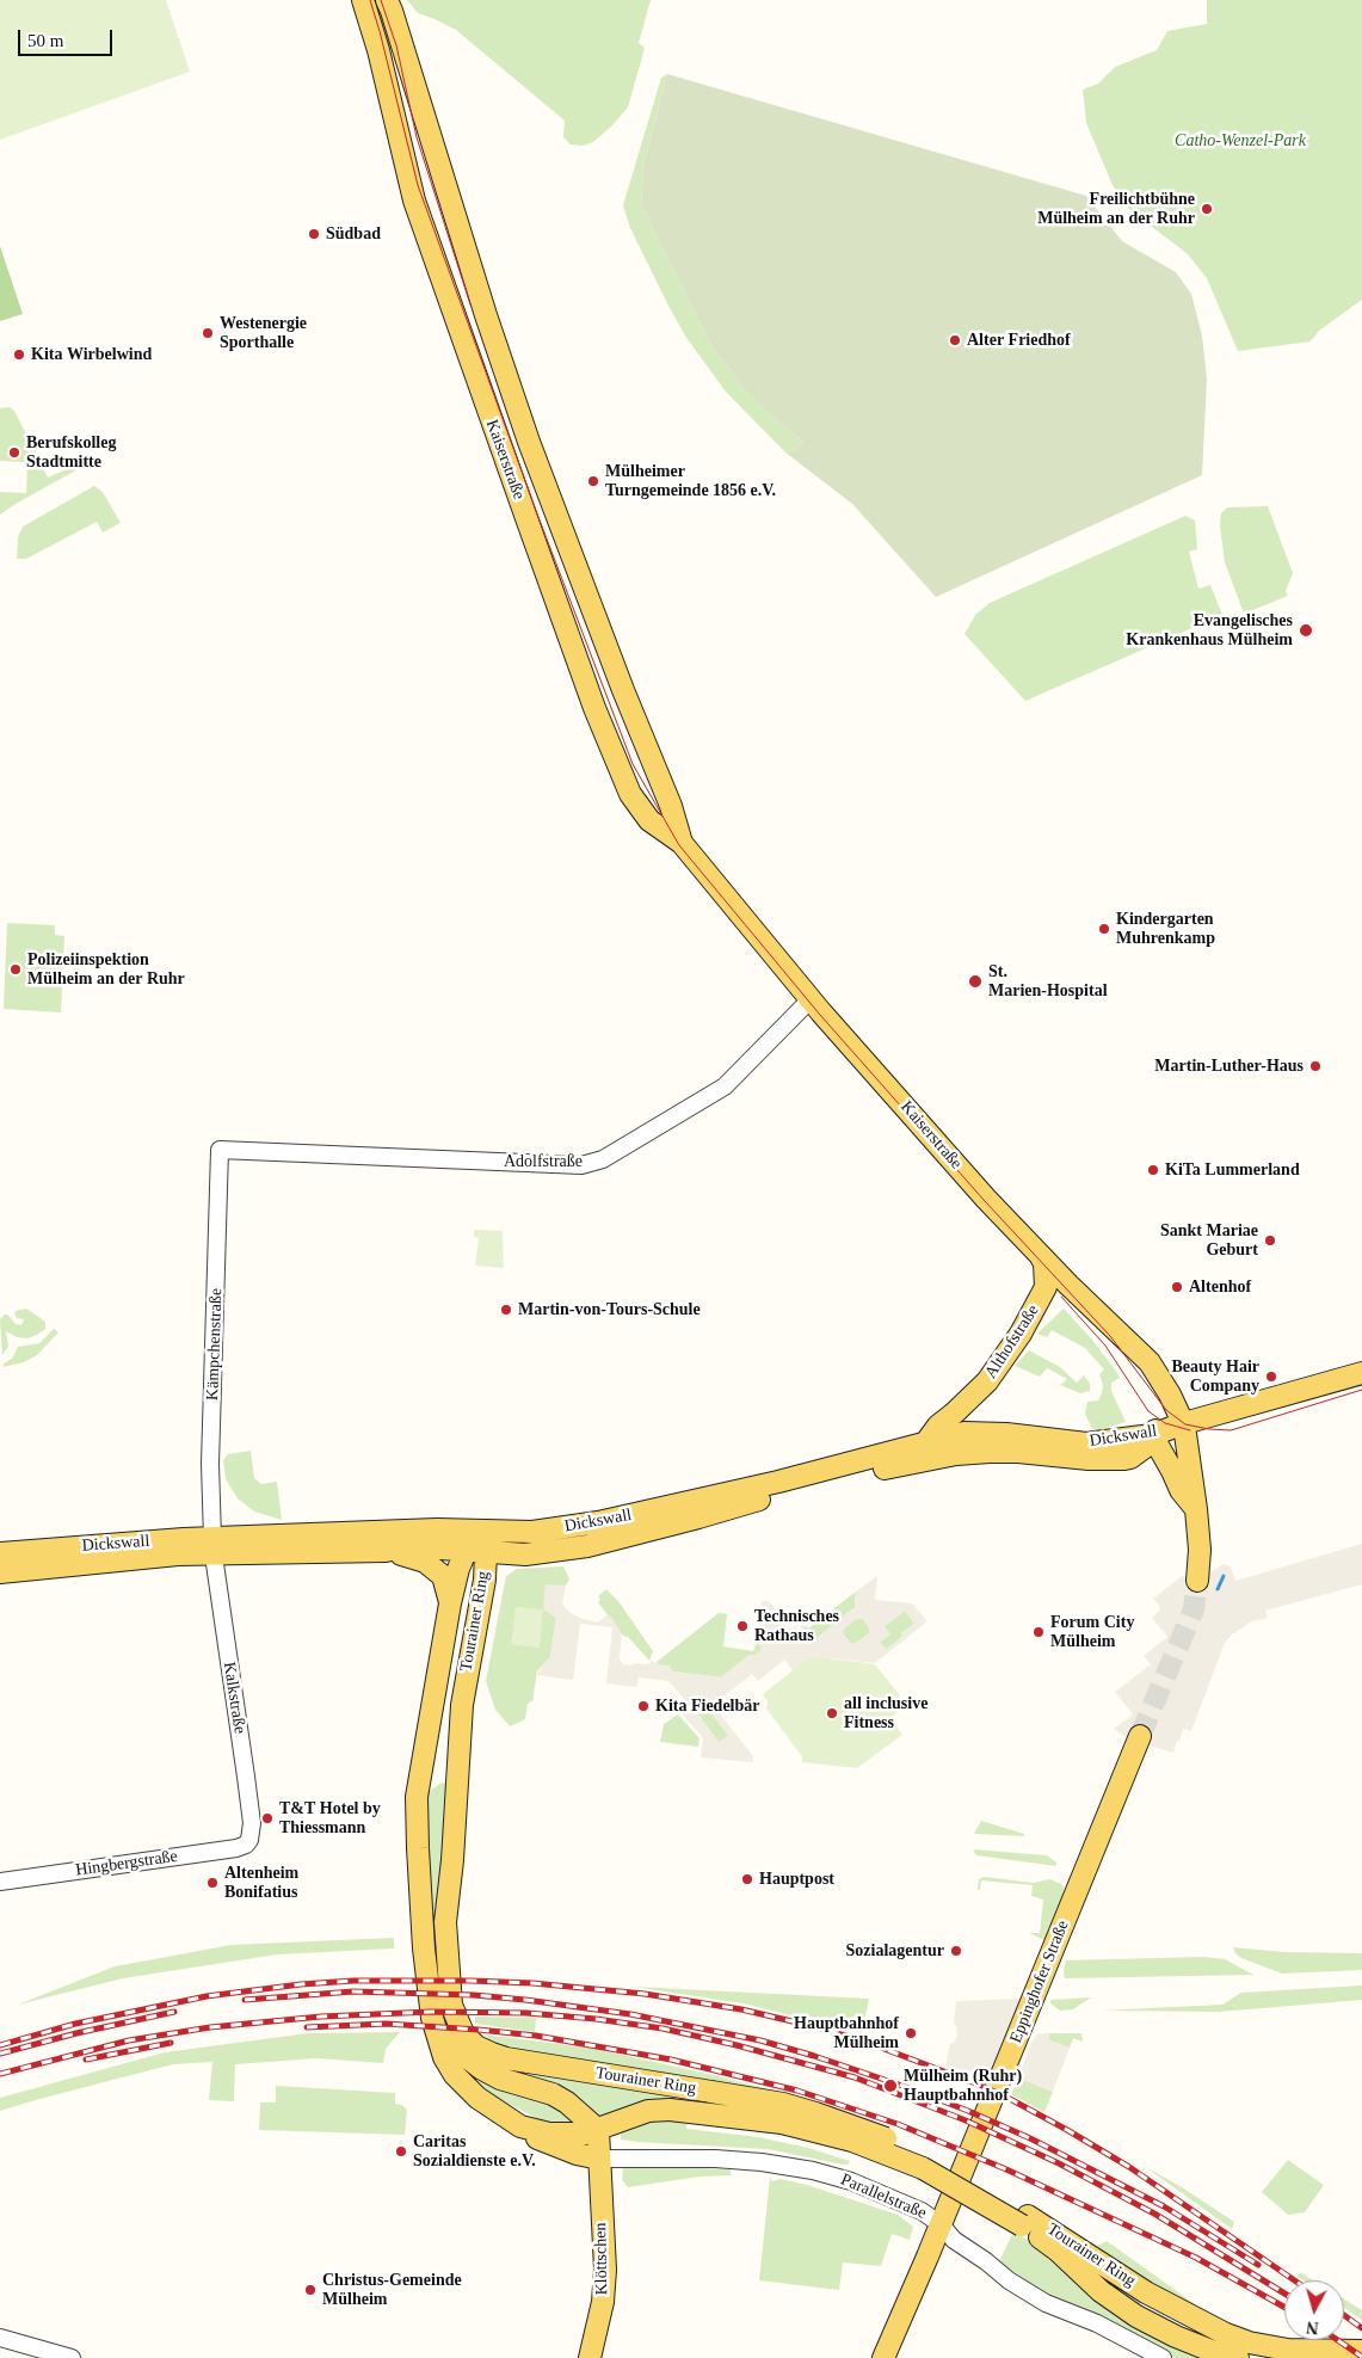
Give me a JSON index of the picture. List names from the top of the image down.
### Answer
{
  "streets": {
    "main road": [
      "Kaiserstraße",
      "Althofstraße",
      "Dickswall",
      "Tourainer Ring",
      "Eppinghofer Straße",
      "Klöttschen"
    ],
    "street": [
      "Adolfstraße",
      "Kämpchenstraße",
      "Kalkstraße",
      "Hingbergstraße",
      "Parallelstraße"
    ]
  },
  "crossings": [
    ["Kaiserstraße", "Adolfstraße"],
    ["Kaiserstraße", "Althofstraße"],
    ["Kaiserstraße", "Dickswall"],
    ["Adolfstraße", "Kämpchenstraße"],
    ["Althofstraße", "Dickswall"],
    ["Kämpchenstraße", "Dickswall"],
    ["Kämpchenstraße", "Kalkstraße"],
    ["Dickswall", "Tourainer Ring"],
    ["Dickswall", "Kalkstraße"],
    ["Tourainer Ring", "Klöttschen"],
    ["Kalkstraße", "Hingbergstraße"],
    ["Eppinghofer Straße", "Parallelstraße"],
    ["Parallelstraße", "Klöttschen"]
  ],
  "parks": ["Catho-Wenzel-Park"],
  "places": [
    "Freilichtbühne Mülheim an der Ruhr",
    "Südbad",
    "Westenergie Sporthalle",
    "Alter Friedhof",
    "Kita Wirbelwind",
    "Berufskolleg Stadtmitte",
    "Mülheimer Turngemeinde 1856 e.V.",
    "Evangelisches Krankenhaus Mülheim",
    "Kindergarten Muhrenkamp",
    "Polizeiinspektion Mülheim an der Ruhr",
    "St. Marien-Hospital",
    "Martin-Luther-Haus",
    "KiTa Lummerland",
    "Sankt Mariae Geburt",
    "Altenhof",
    "Martin-von-Tours-Schule",
    "Beauty Hair Company",
    "Technisches Rathaus",
    "Forum City Mülheim",
    "Kita Fiedelbär",
    "all inclusive Fitness",
    "T&T Hotel by Thiessmann",
    "Hauptpost",
    "Altenheim Bonifatius",
    "Sozialagentur",
    "Hauptbahnhof Mülheim",
    "Mülheim (Ruhr) Hauptbahnhof",
    "Caritas Sozialdienste e.V.",
    "Christus-Gemeinde Mülheim"
  ],
  "scale_bar": "50 m",
  "north": "bottom"
}
